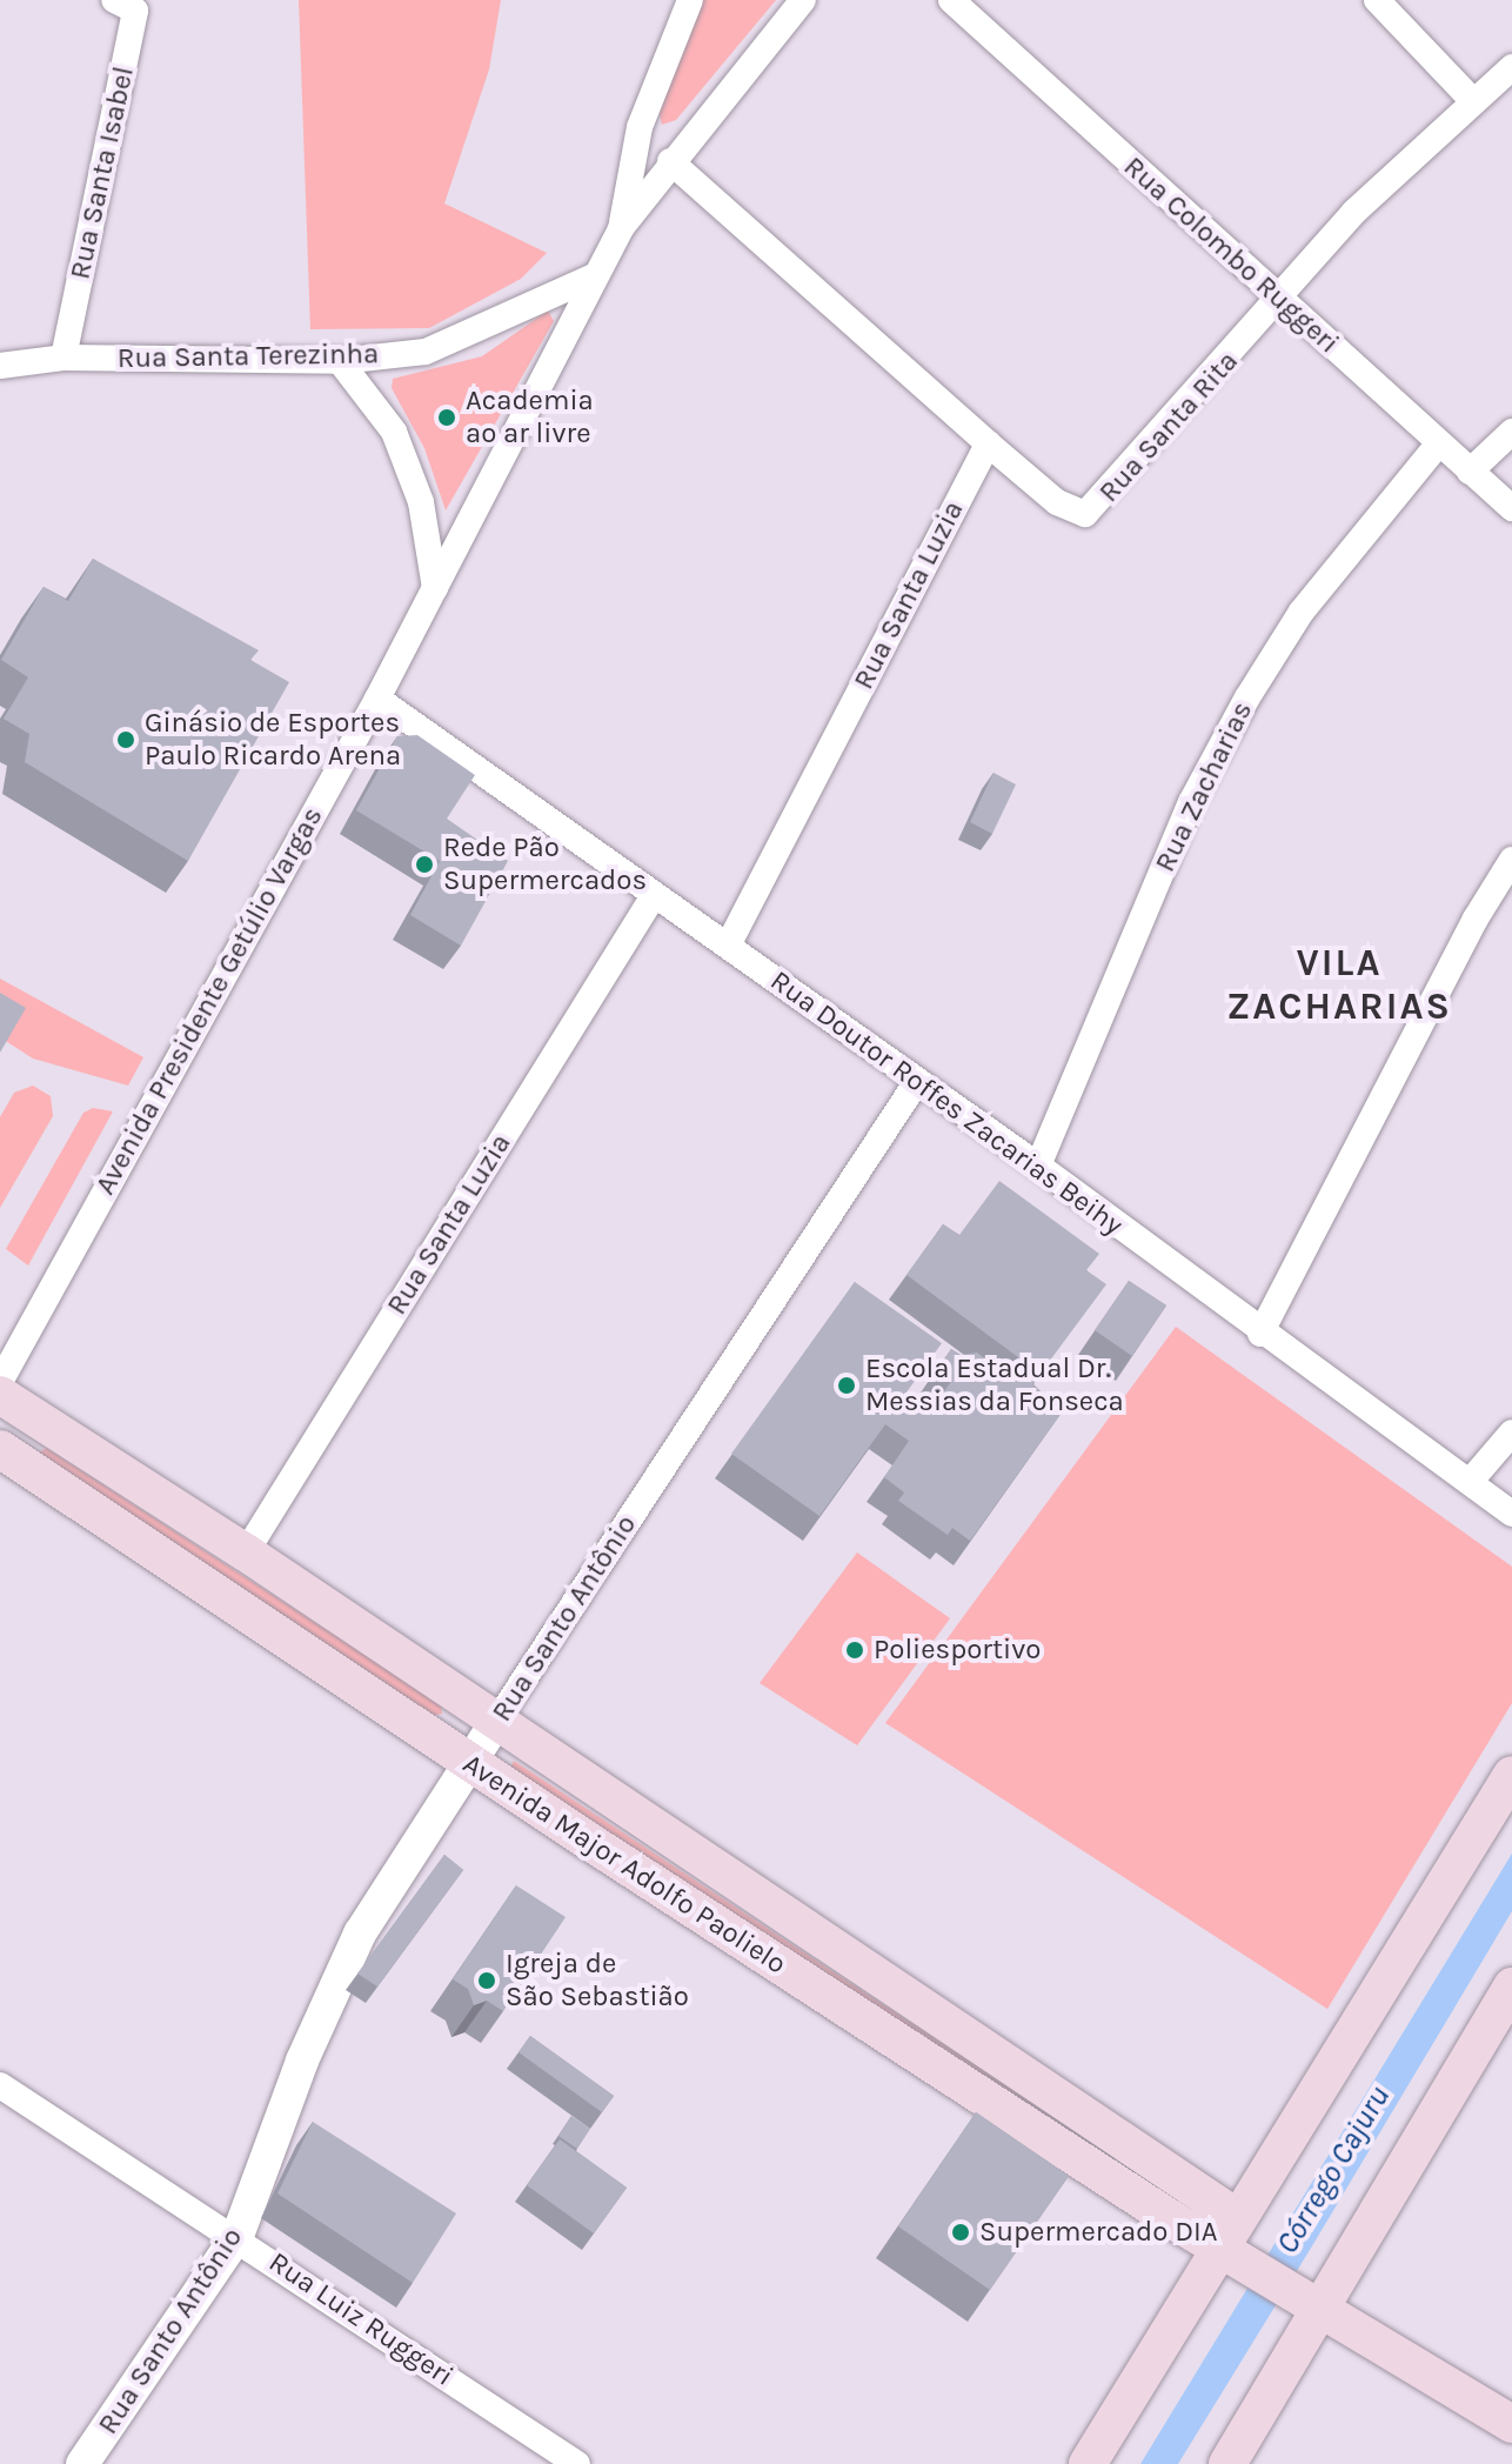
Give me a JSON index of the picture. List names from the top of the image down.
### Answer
{
  "streets": {
    "main road": ["Avenida Major Adolfo Paolielo"],
    "street": [
      "Rua Santa Isabel",
      "Rua Colombo Ruggeri",
      "Rua Santa Terezinha",
      "Rua Santa Rita",
      "Rua Santa Luzia",
      "Rua Zacharias",
      "Avenida Presidente Getúlio Vargas",
      "Rua Doutor Roffes Zacarias Beihy",
      "Rua Santo Antônio",
      "Rua Luiz Ruggeri"
    ]
  },
  "crossings": [
    ["Rua Santa Isabel", "Rua Santa Terezinha"],
    ["Rua Colombo Ruggeri", "Rua Santa Rita"],
    ["Rua Colombo Ruggeri", "Rua Zacharias"],
    ["Rua Santa Terezinha", "Avenida Presidente Getúlio Vargas"],
    ["Rua Santa Rita", "Rua Santa Luzia"],
    ["Rua Santa Rita", "Avenida Presidente Getúlio Vargas"],
    ["Rua Santa Luzia", "Rua Doutor Roffes Zacarias Beihy"],
    ["Rua Santa Luzia", "Avenida Major Adolfo Paolielo"],
    ["Rua Zacharias", "Rua Doutor Roffes Zacarias Beihy"],
    ["Avenida Presidente Getúlio Vargas", "Rua Doutor Roffes Zacarias Beihy"],
    ["Rua Doutor Roffes Zacarias Beihy", "Rua Santo Antônio"],
    ["Rua Santo Antônio", "Avenida Major Adolfo Paolielo"],
    ["Rua Santo Antônio", "Rua Luiz Ruggeri"]
  ],
  "districts": ["VILA ZACHARIAS"],
  "water": ["Córrego Cajuru"],
  "places": [
    "Academia ao ar livre",
    "Ginásio de Esportes Paulo Ricardo Arena",
    "Rede Pão Supermercados",
    "Escola Estadual Dr. Messias da Fonseca",
    "Poliesportivo",
    "Igreja de São Sebastião",
    "Supermercado DIA"
  ]
}
